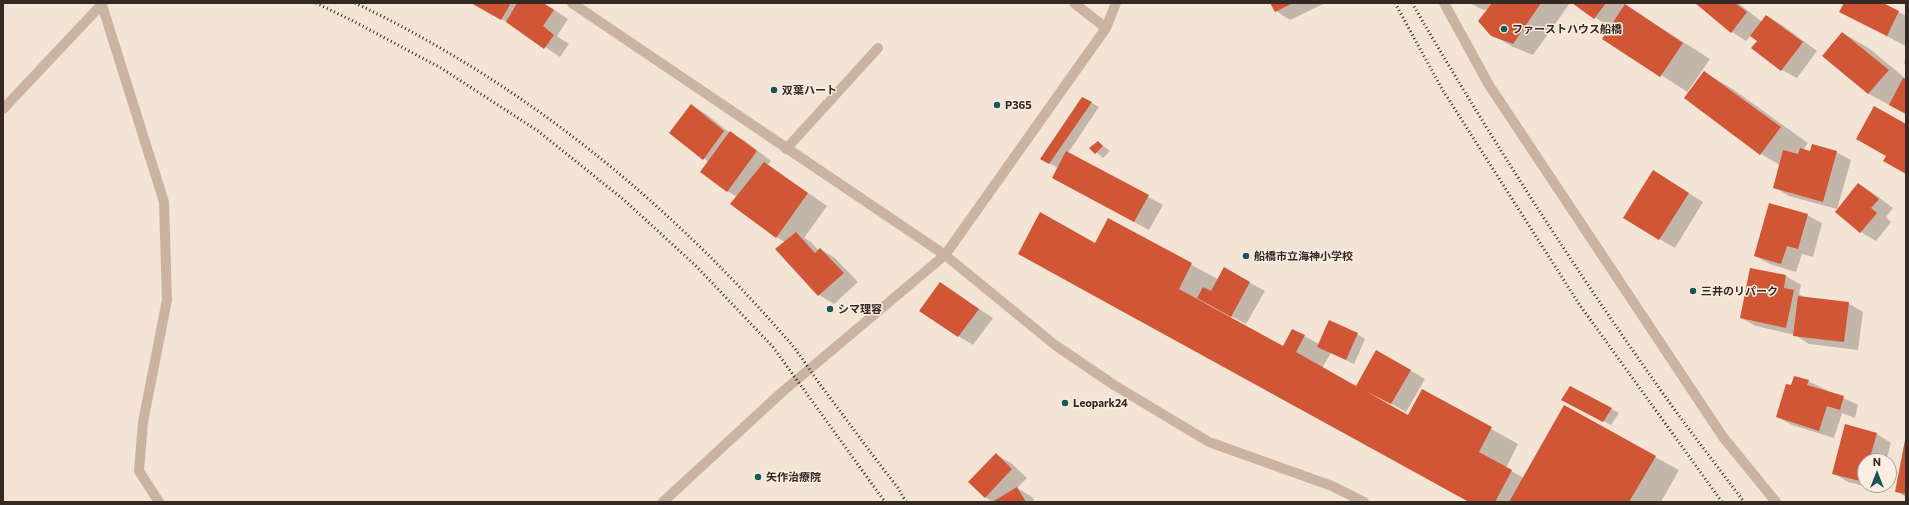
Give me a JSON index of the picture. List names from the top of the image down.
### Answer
{
  "places": [
    "ファーストハウス船橋",
    "双葉ハート",
    "P365",
    "船橋市立海神小学校",
    "三井のリパーク",
    "シマ理容",
    "Leopark24",
    "矢作治療院"
  ],
  "north": "top"
}
